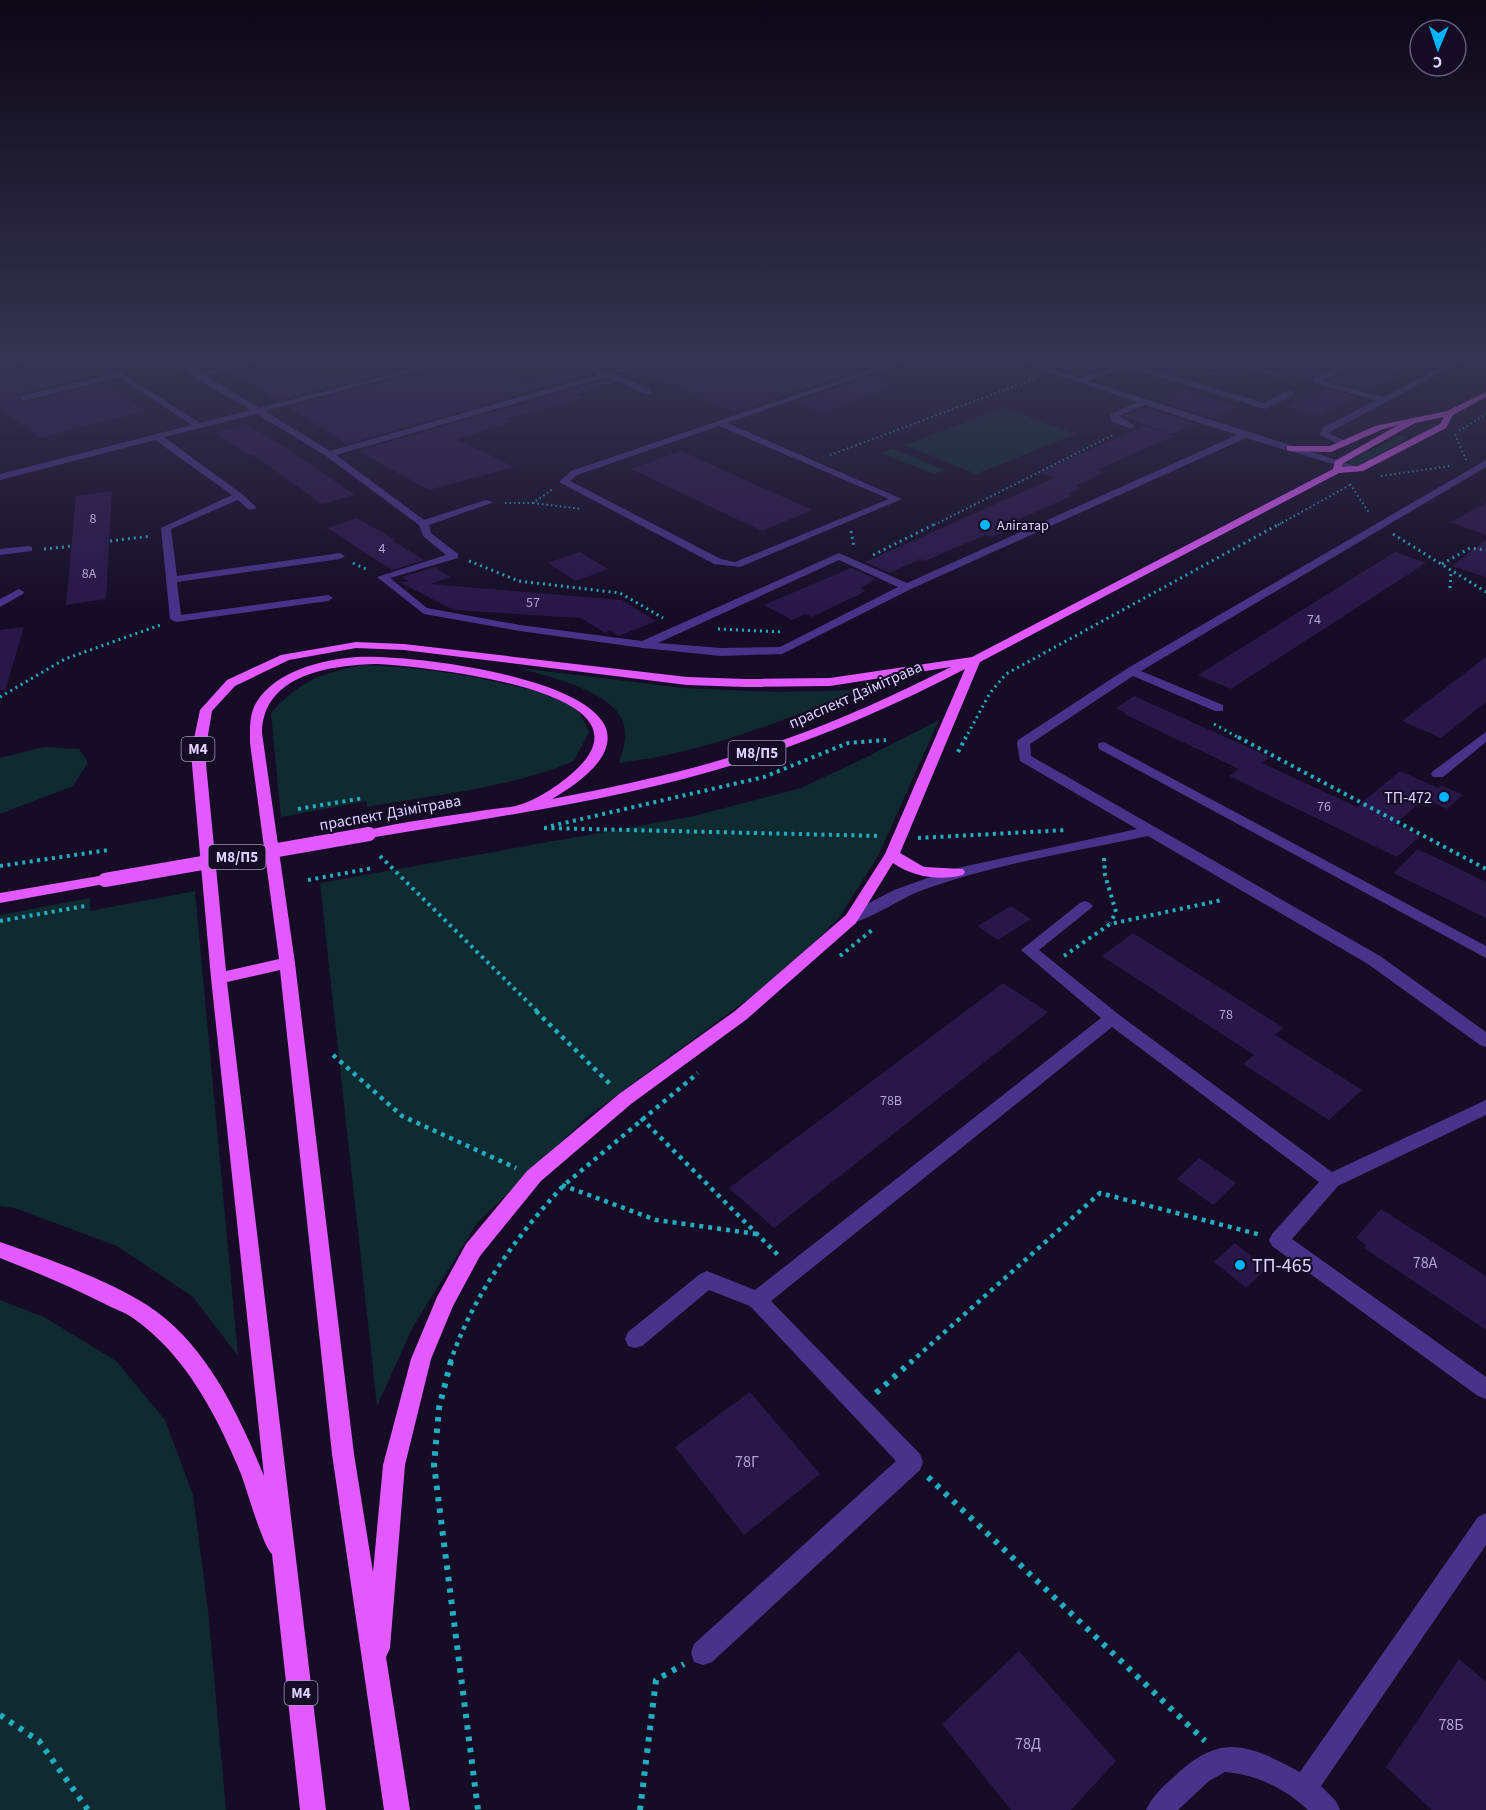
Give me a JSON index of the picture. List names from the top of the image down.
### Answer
{
  "streets": {
    "main road": ["праспект Дзімітрава", "М4", "М8/П5"]
  },
  "crossings": [
    ["праспект Дзімітрава", "М4"]
  ],
  "places": ["Алігатар", "ТП-472", "ТП-465"],
  "house_numbers": [
    "8",
    "4",
    "8А",
    "57",
    "74",
    "76",
    "78",
    "78В",
    "78А",
    "78Г",
    "78Б",
    "78Д"
  ],
  "north": "bottom"
}
